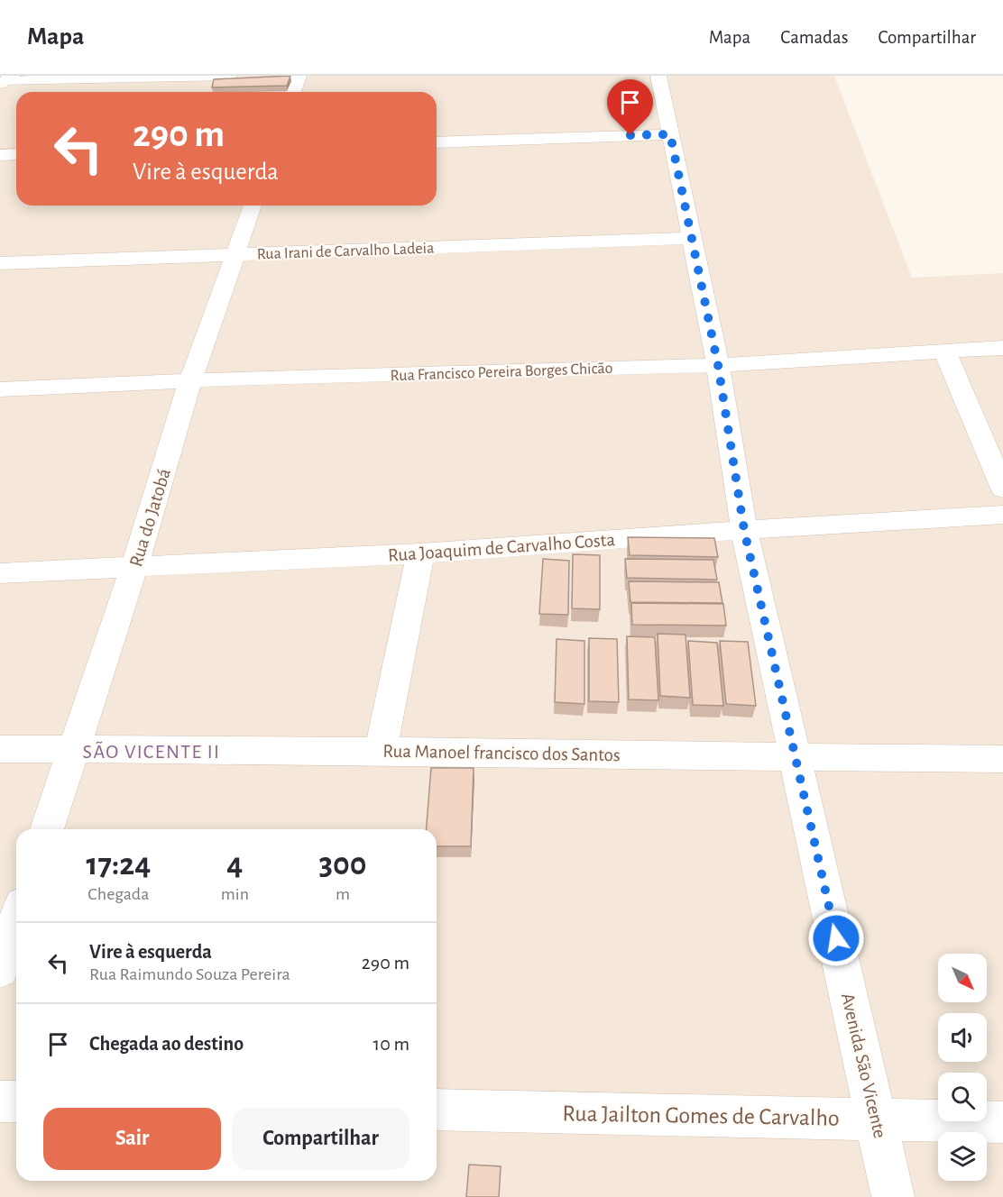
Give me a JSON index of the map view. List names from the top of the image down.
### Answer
{
  "streets": {
    "street": [
      "Rua Irani de Carvalho Ladeia",
      "Rua Francisco Pereira Borges Chicão",
      "Rua do Jatobá",
      "Rua Joaquim de Carvalho Costa",
      "Rua Manoel francisco dos Santos",
      "Avenida São Vicente",
      "Rua Jailton Gomes de Carvalho"
    ]
  },
  "crossings": [
    ["Rua Irani de Carvalho Ladeia", "Rua do Jatobá"],
    ["Rua Irani de Carvalho Ladeia", "Avenida São Vicente"],
    ["Rua Francisco Pereira Borges Chicão", "Rua do Jatobá"],
    ["Rua Francisco Pereira Borges Chicão", "Avenida São Vicente"],
    ["Rua do Jatobá", "Rua Joaquim de Carvalho Costa"],
    ["Rua do Jatobá", "Rua Manoel francisco dos Santos"],
    ["Rua Joaquim de Carvalho Costa", "Avenida São Vicente"],
    ["Rua Manoel francisco dos Santos", "Avenida São Vicente"],
    ["Avenida São Vicente", "Rua Jailton Gomes de Carvalho"]
  ],
  "districts": ["SÃO VICENTE II"],
  "north": "bottom right",
  "page": {
    "header": "Mapa",
    "nav": ["Mapa", "Camadas", "Compartilhar"],
    "turn": ["290 m", "Vire à esquerda"],
    "eta": [
      "17:24",
      "Chegada",
      "4",
      "min",
      "300",
      "m"
    ],
    "list": [
      {
        "name": "Vire à esquerda",
        "note": "Rua Raimundo Souza Pereira",
        "value": "290 m"
      },
      {
        "name": "Chegada ao destino",
        "value": "10 m"
      }
    ],
    "buttons": ["Sair", "Compartilhar"]
  }
}
